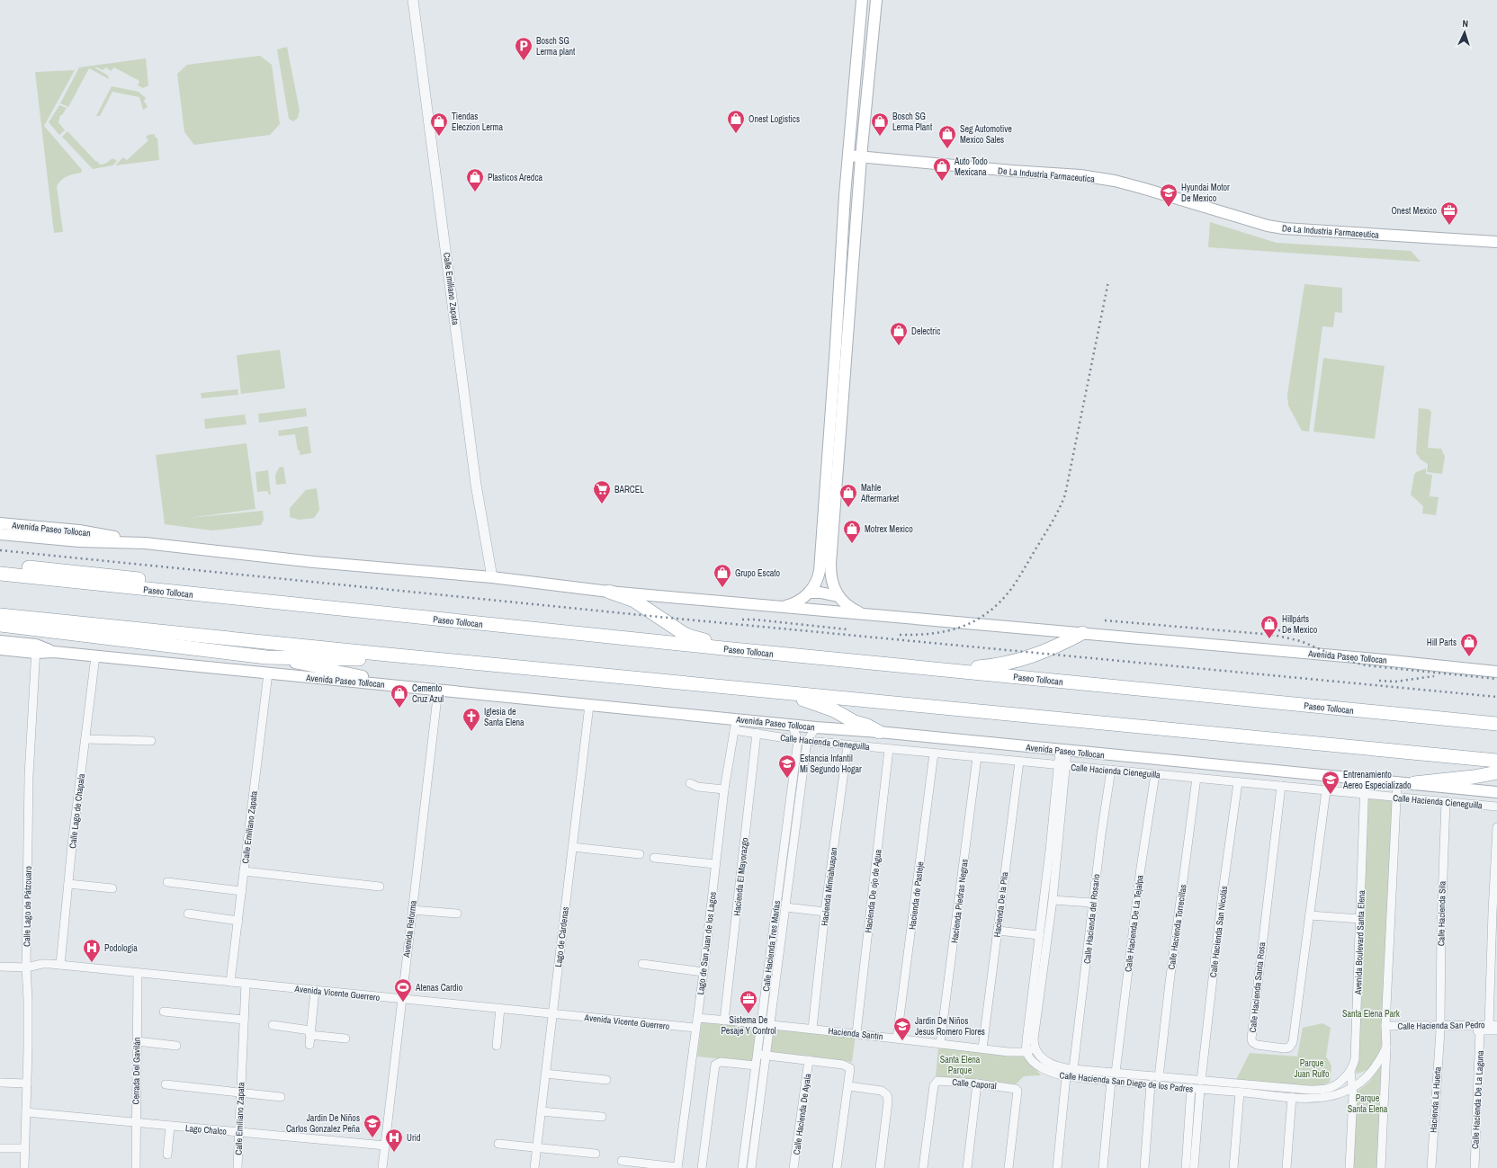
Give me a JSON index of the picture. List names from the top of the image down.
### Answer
{
  "streets": {
    "highway": ["Paseo Tollocan"],
    "main road": ["De La Industria Farmaceutica", "Avenida Paseo Tollocan"],
    "street": [
      "Calle Emiliano Zapata",
      "Calle Hacienda Cieneguilla",
      "Calle Lago de Chapala",
      "Hacienda El Mayorazgo",
      "Hacienda Mimiahuapan",
      "Hacienda De ojo de Agua",
      "Hacienda de Pasteje",
      "Hacienda Piedras Negras",
      "Hacienda De la Pila",
      "Calle Lago de Pátzcuaro",
      "Calle Hacienda Sila",
      "Calle Hacienda del Rosario",
      "Calle Hacienda De La Tejalpa",
      "Calle Hacienda Torrecillas",
      "Avenida Reforma",
      "Calle Hacienda San Nicolás",
      "Lago de Cárdenas",
      "Avenida Boulevard Santa Elena",
      "Lago de San Juan de los Lagos",
      "Calle Hacienda Tres Marías",
      "Calle Hacienda Santa Rosa",
      "Avenida Vicente Guerrero",
      "Calle Hacienda San Pedro",
      "Hacienda Santin",
      "Cerrada Del Gavilán",
      "Calle Hacienda San Diego de los Padres",
      "Calle Caporal",
      "Hacienda La Huerta",
      "Calle Hacienda De La Laguna",
      "Calle Hacienda De Ayala",
      "Lago Chalco"
    ]
  },
  "crossings": [
    ["Calle Emiliano Zapata", "Avenida Paseo Tollocan"],
    ["Calle Emiliano Zapata", "Avenida Vicente Guerrero"],
    ["Calle Emiliano Zapata", "Lago Chalco"],
    ["Avenida Paseo Tollocan", "Calle Lago de Chapala"],
    ["Avenida Paseo Tollocan", "Calle Lago de Pátzcuaro"],
    ["Avenida Paseo Tollocan", "Avenida Reforma"],
    ["Avenida Paseo Tollocan", "Lago de Cárdenas"],
    ["Avenida Paseo Tollocan", "Avenida Boulevard Santa Elena"],
    ["Avenida Paseo Tollocan", "Lago de San Juan de los Lagos"],
    ["Avenida Paseo Tollocan", "Calle Hacienda Tres Marías"],
    ["Calle Hacienda Cieneguilla", "Hacienda El Mayorazgo"],
    ["Calle Hacienda Cieneguilla", "Hacienda Mimiahuapan"],
    ["Calle Hacienda Cieneguilla", "Hacienda De ojo de Agua"],
    ["Calle Hacienda Cieneguilla", "Hacienda de Pasteje"],
    ["Calle Hacienda Cieneguilla", "Hacienda Piedras Negras"],
    ["Calle Hacienda Cieneguilla", "Hacienda De la Pila"],
    ["Calle Hacienda Cieneguilla", "Calle Hacienda Sila"],
    ["Calle Hacienda Cieneguilla", "Calle Hacienda del Rosario"],
    ["Calle Hacienda Cieneguilla", "Calle Hacienda De La Tejalpa"],
    ["Calle Hacienda Cieneguilla", "Calle Hacienda Torrecillas"],
    ["Calle Hacienda Cieneguilla", "Calle Hacienda San Nicolás"],
    ["Calle Hacienda Cieneguilla", "Avenida Boulevard Santa Elena"],
    ["Calle Hacienda Cieneguilla", "Lago de San Juan de los Lagos"],
    ["Calle Hacienda Cieneguilla", "Calle Hacienda Tres Marías"],
    ["Calle Hacienda Cieneguilla", "Calle Hacienda Santa Rosa"],
    ["Calle Lago de Chapala", "Avenida Vicente Guerrero"],
    ["Hacienda El Mayorazgo", "Hacienda Santin"],
    ["Hacienda Mimiahuapan", "Hacienda Santin"],
    ["Hacienda De ojo de Agua", "Hacienda Santin"],
    ["Hacienda de Pasteje", "Hacienda Santin"],
    ["Hacienda Piedras Negras", "Hacienda Santin"],
    ["Hacienda De la Pila", "Hacienda Santin"],
    ["Calle Lago de Pátzcuaro", "Avenida Vicente Guerrero"],
    ["Calle Lago de Pátzcuaro", "Lago Chalco"],
    ["Calle Hacienda Sila", "Calle Hacienda San Pedro"],
    ["Calle Hacienda Sila", "Hacienda La Huerta"],
    ["Calle Hacienda del Rosario", "Calle Hacienda San Diego de los Padres"],
    ["Calle Hacienda De La Tejalpa", "Calle Hacienda San Diego de los Padres"],
    ["Calle Hacienda Torrecillas", "Calle Hacienda San Diego de los Padres"],
    ["Avenida Reforma", "Avenida Vicente Guerrero"],
    ["Avenida Reforma", "Lago Chalco"],
    ["Calle Hacienda San Nicolás", "Calle Hacienda San Diego de los Padres"],
    ["Lago de Cárdenas", "Avenida Vicente Guerrero"],
    ["Avenida Boulevard Santa Elena", "Calle Hacienda San Diego de los Padres"],
    ["Lago de San Juan de los Lagos", "Avenida Vicente Guerrero"],
    ["Lago de San Juan de los Lagos", "Hacienda Santin"],
    ["Calle Hacienda Tres Marías", "Hacienda Santin"],
    ["Avenida Vicente Guerrero", "Cerrada Del Gavilán"],
    ["Calle Hacienda San Pedro", "Hacienda La Huerta"],
    ["Calle Hacienda San Pedro", "Calle Hacienda De La Laguna"],
    ["Hacienda Santin", "Calle Hacienda San Diego de los Padres"],
    ["Cerrada Del Gavilán", "Lago Chalco"]
  ],
  "parks": [
    "Santa Elena Park",
    "Santa Elena Parque",
    "Parque Juan Rulfo",
    "Parque Santa Elena"
  ],
  "places": {
    "parking": ["Bosch SG Lerma plant"],
    "shop": [
      "Onest Logistics",
      "Tiendas Eleczion Lerma",
      "Bosch SG Lerma Plant",
      "Seg Automotive Mexico Sales",
      "Auto Todo Mexicana",
      "Plasticos Aredca",
      "Delectric",
      "Mahle Aftermarket",
      "Motrex Mexico",
      "Grupo Escato",
      "Hillpárts De Mexico",
      "Hill Parts",
      "Cemento Cruz Azul"
    ],
    "school or university": [
      "Hyundai Motor De Mexico",
      "Estancia Infantil Mi Segundo Hogar",
      "Entrenamiento Aereo Especializado",
      "Jardin De Niños Jesus Romero Flores",
      "Jardin De Niños Carlos Gonzalez Peña"
    ],
    "office": ["Onest Mexico", "Sistema De Pesaje Y Control"],
    "supermarket": ["BARCEL"],
    "church": ["Iglesia de Santa Elena"],
    "hospital": ["Podologia", "Urid"],
    "sports": ["Atenas Cardio"]
  },
  "north": "top"
}
